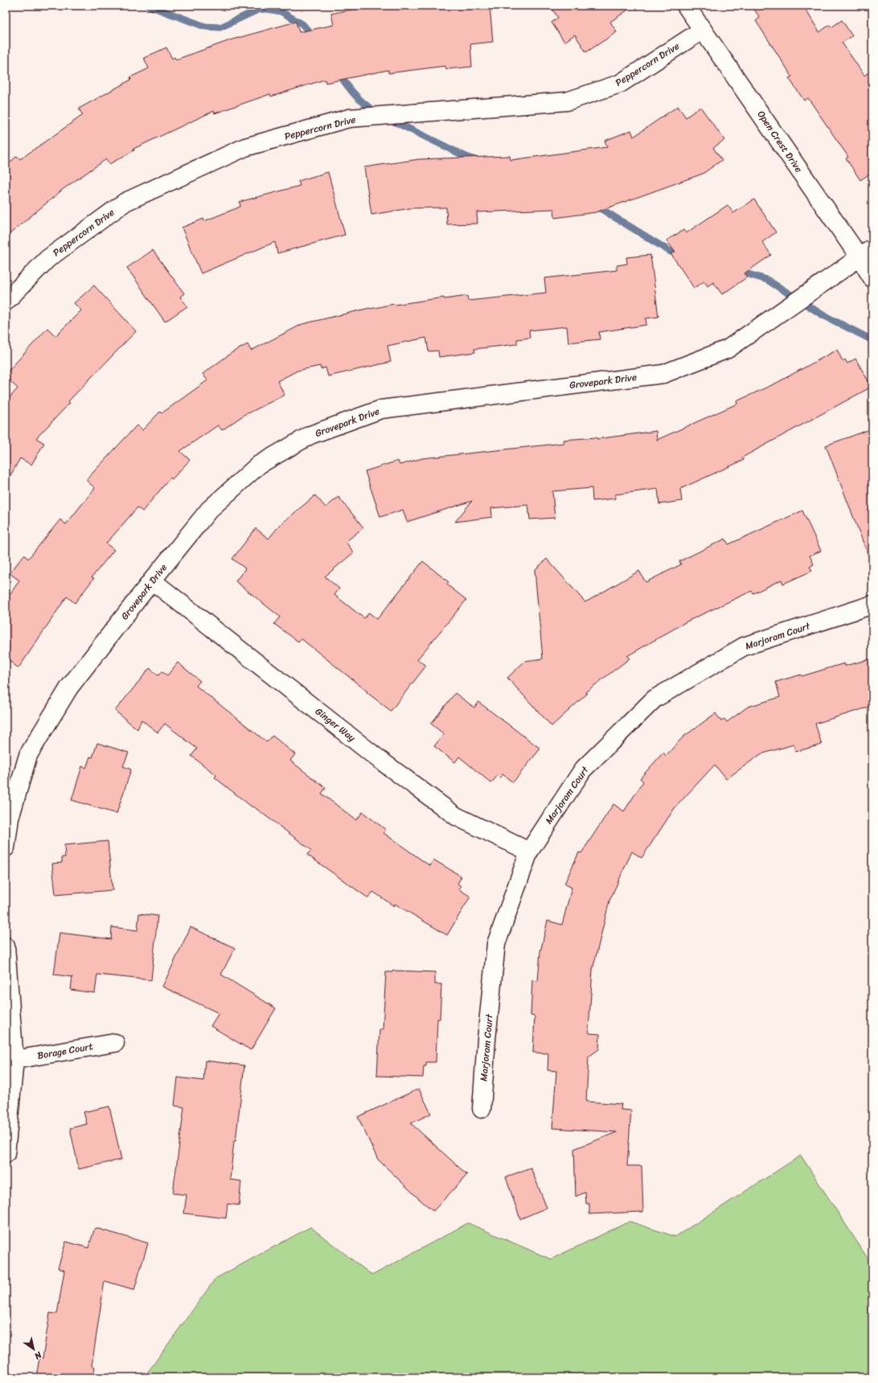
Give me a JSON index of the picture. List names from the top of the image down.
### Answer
{
  "streets": {
    "street": [
      "Peppercorn Drive",
      "Open Crest Drive",
      "Grovepark Drive",
      "Marjoram Court",
      "Ginger Way",
      "Borage Court"
    ]
  },
  "crossings": [
    ["Peppercorn Drive", "Open Crest Drive"],
    ["Open Crest Drive", "Grovepark Drive"],
    ["Grovepark Drive", "Ginger Way"],
    ["Marjoram Court", "Ginger Way"]
  ],
  "north": "bottom right"
}
